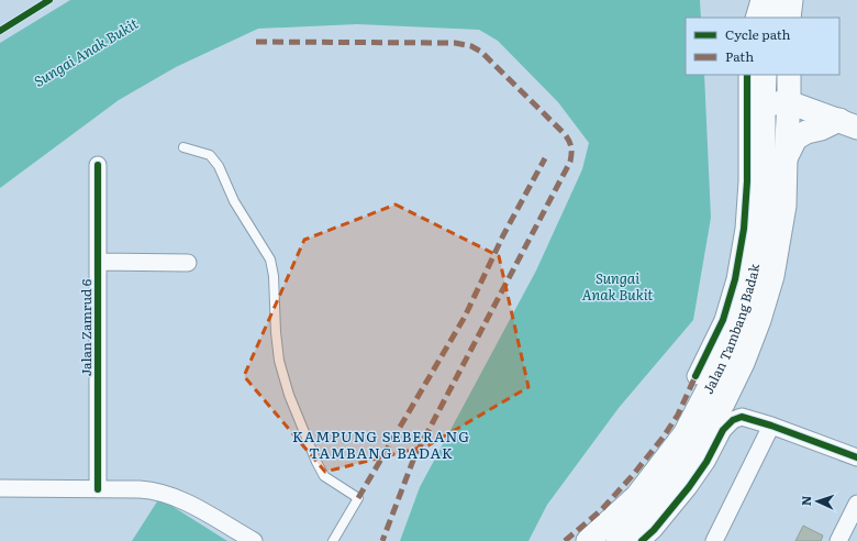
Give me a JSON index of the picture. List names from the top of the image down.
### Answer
{
  "streets": {
    "main road": ["Jalan Tambang Badak"],
    "street": ["Jalan Zamrud 6"]
  },
  "districts": ["KAMPUNG SEBERANG TAMBANG BADAK"],
  "water": ["Sungai Anak Bukit"],
  "legend": ["Cycle path", "Path"],
  "north": "left"
}
